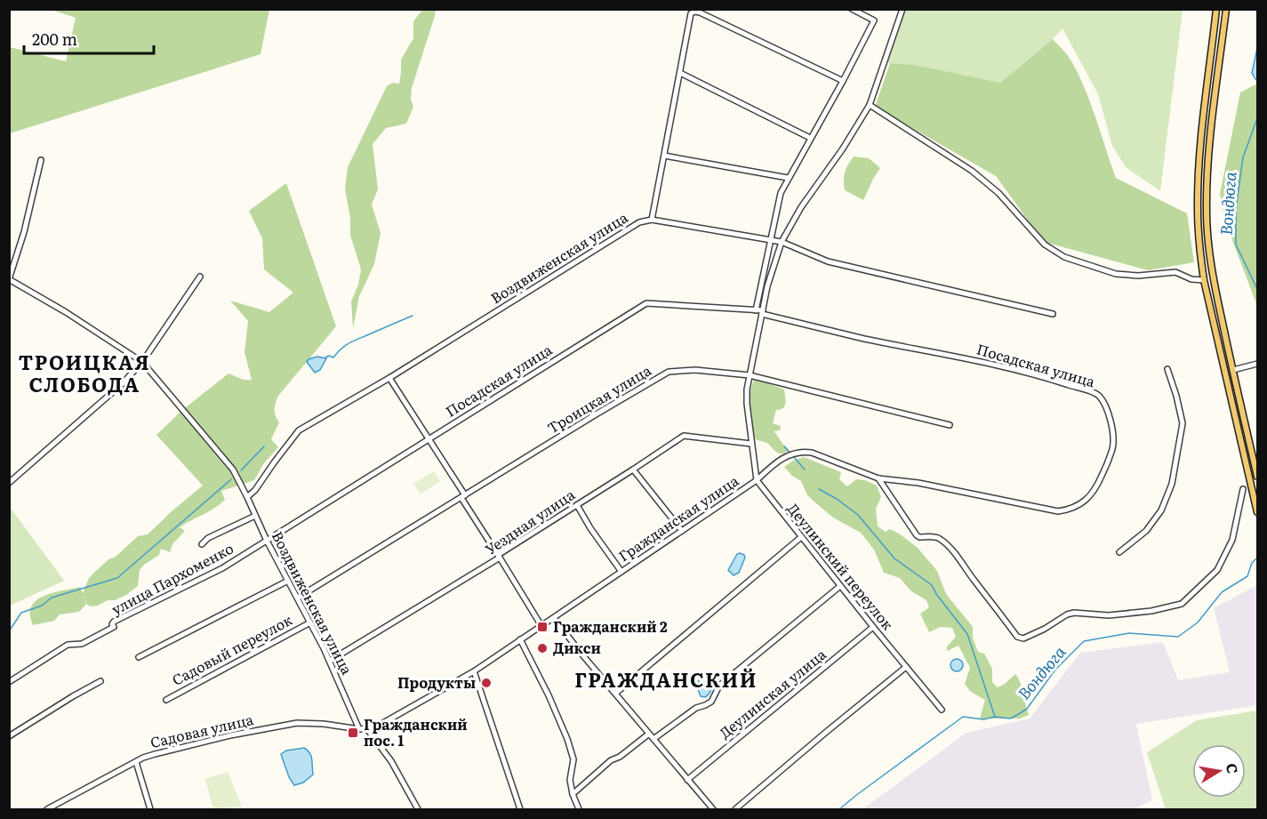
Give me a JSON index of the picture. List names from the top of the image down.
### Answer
{
  "streets": {
    "street": [
      "Воздвиженская улица",
      "Посадская улица",
      "Троицкая улица",
      "Гражданская улица",
      "Уездная улица",
      "Деулинский переулок",
      "улица Пархоменко",
      "Садовый переулок",
      "Деулинская улица",
      "Садовая улица"
    ]
  },
  "crossings": [
    ["Воздвиженская улица", "Посадская улица"],
    ["Воздвиженская улица", "Троицкая улица"],
    ["Воздвиженская улица", "Гражданская улица"],
    ["Воздвиженская улица", "Уездная улица"],
    ["Воздвиженская улица", "улица Пархоменко"],
    ["Воздвиженская улица", "Садовый переулок"],
    ["Воздвиженская улица", "Садовая улица"],
    ["Посадская улица", "Гражданская улица"],
    ["Посадская улица", "Деулинский переулок"],
    ["Посадская улица", "улица Пархоменко"],
    ["Троицкая улица", "Гражданская улица"],
    ["Гражданская улица", "Уездная улица"],
    ["Гражданская улица", "Деулинский переулок"],
    ["Гражданская улица", "Садовая улица"],
    ["Деулинский переулок", "Деулинская улица"]
  ],
  "districts": ["ТРОИЦКАЯ СЛОБОДА", "ГРАЖДАНСКИЙ"],
  "water": ["Вондюга"],
  "places": {
    "transit": ["Гражданский 2", "Гражданский пос. 1"],
    "other": ["Дикси", "Продукты"]
  },
  "scale_bar": "200 m",
  "north": "right"
}
